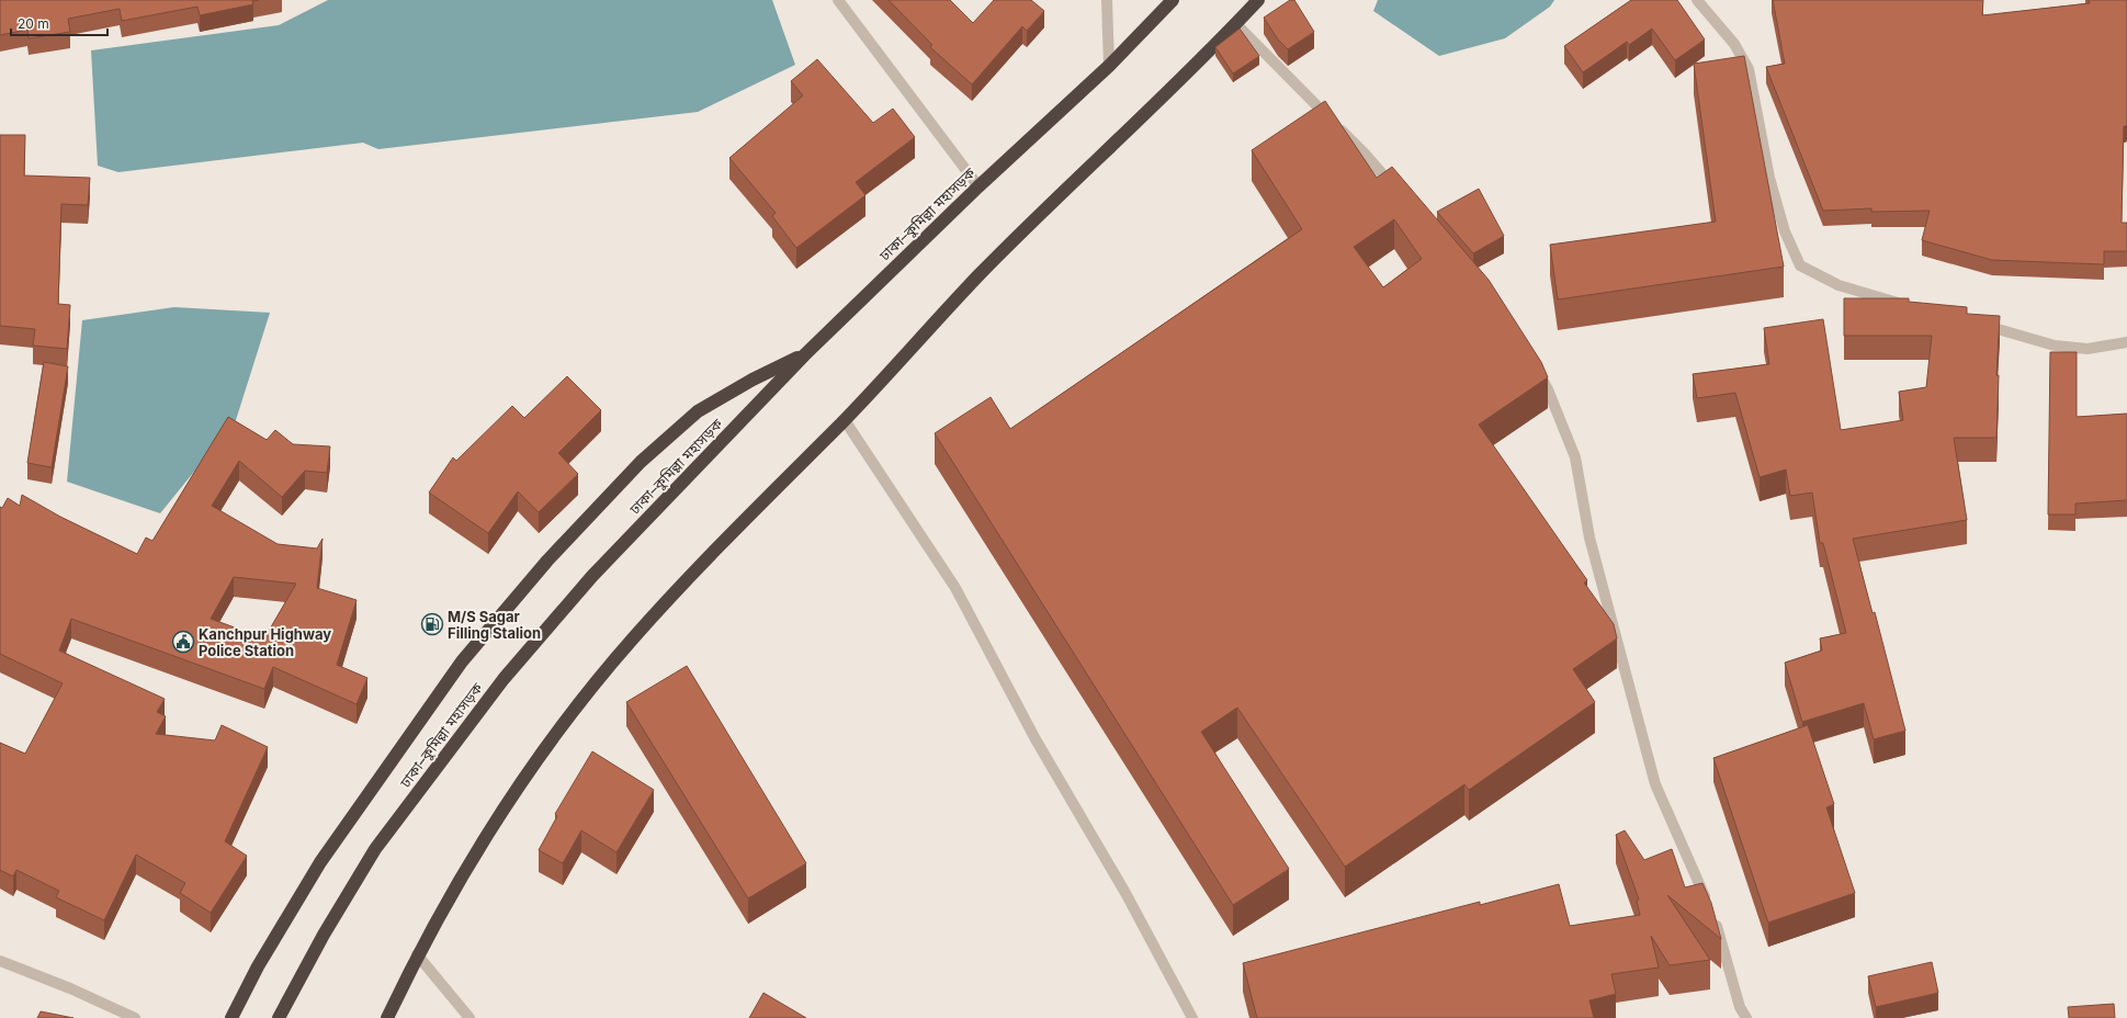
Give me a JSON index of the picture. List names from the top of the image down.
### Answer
{
  "streets": {
    "highway": ["ঢাকা–কুমিল্লা মহাসড়ক"]
  },
  "places": {
    "fuel station": ["M/S Sagar Filling Stalion"],
    "public building": ["Kanchpur Highway Police Station"]
  },
  "scale_bar": "20 m"
}
